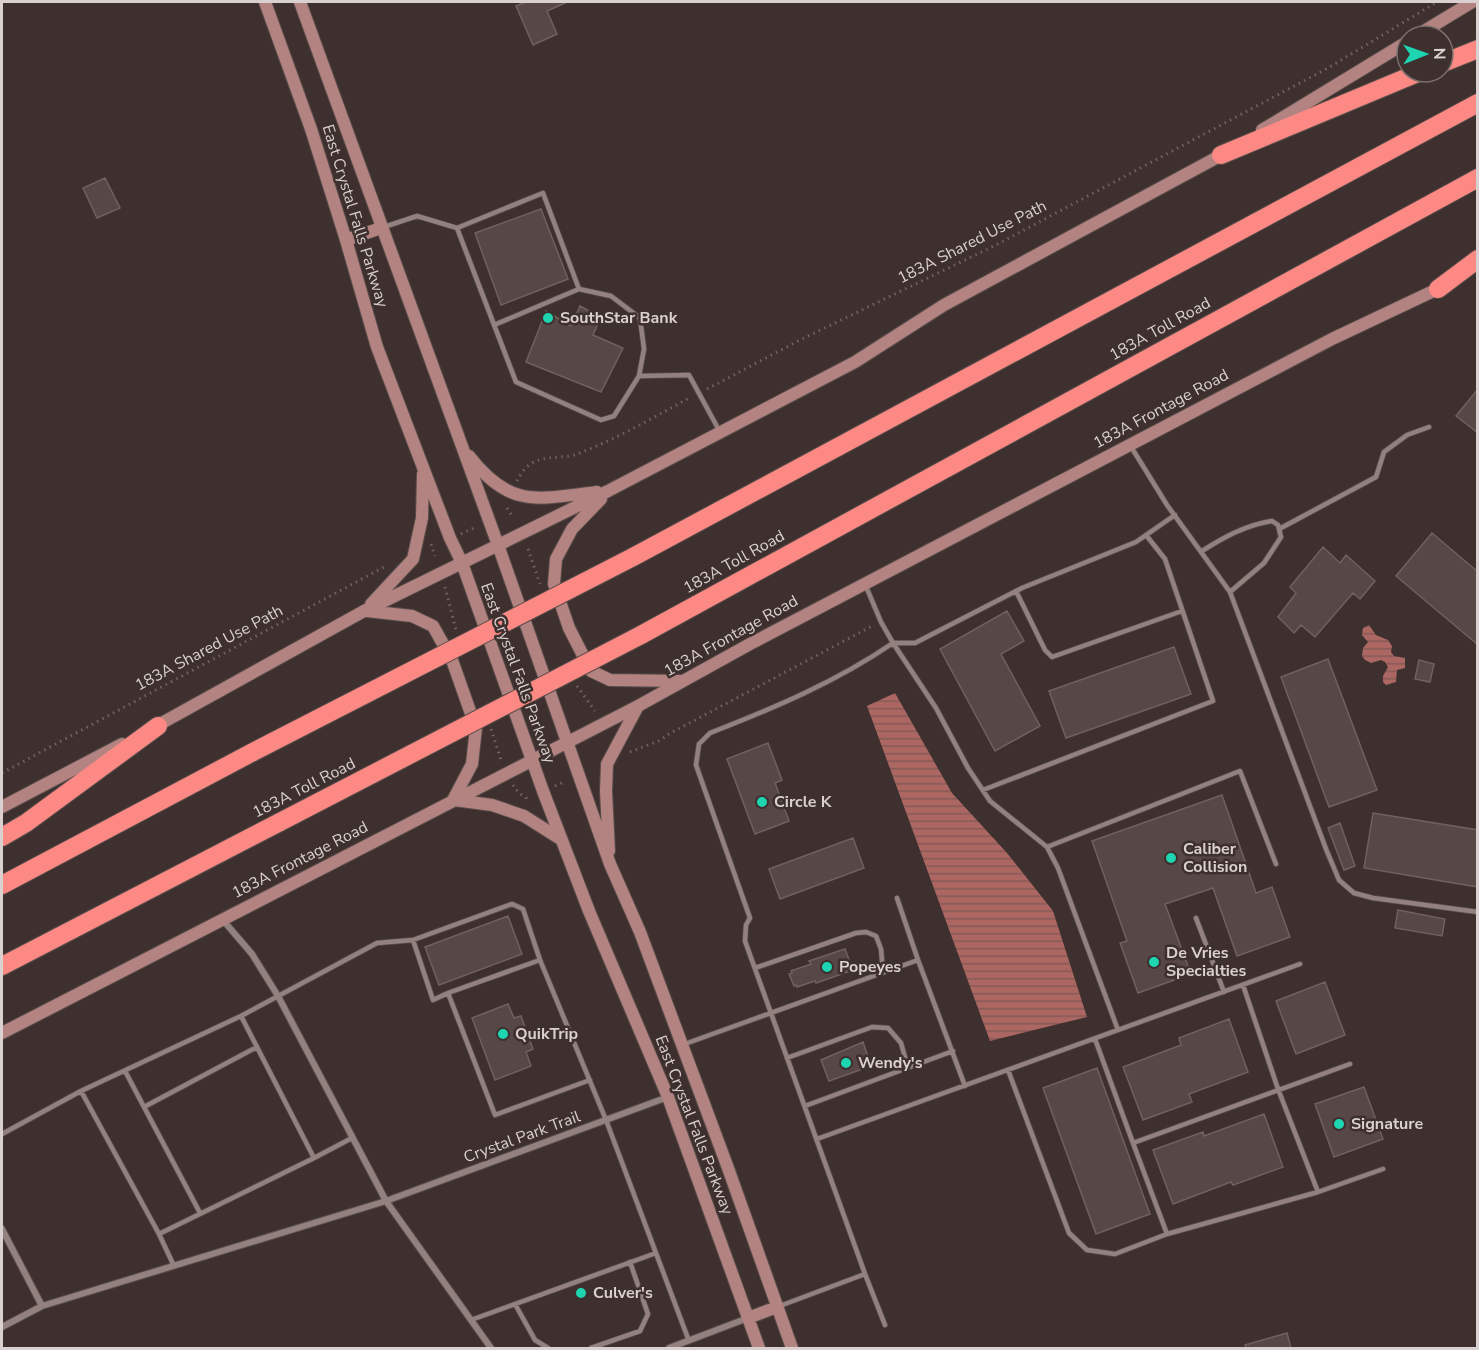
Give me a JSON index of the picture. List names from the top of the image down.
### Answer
{
  "streets": {
    "highway": ["183A Toll Road"],
    "main road": ["East Crystal Falls Parkway", "183A Frontage Road"],
    "street": ["Crystal Park Trail"],
    "path": ["183A Shared Use Path"]
  },
  "crossings": [
    ["East Crystal Falls Parkway", "183A Frontage Road"],
    ["East Crystal Falls Parkway", "Crystal Park Trail"]
  ],
  "places": [
    "SouthStar Bank",
    "Circle K",
    "Caliber Collision",
    "De Vries Specialties",
    "Popeyes",
    "QuikTrip",
    "Wendy's",
    "Signature",
    "Culver's"
  ],
  "north": "right"
}
